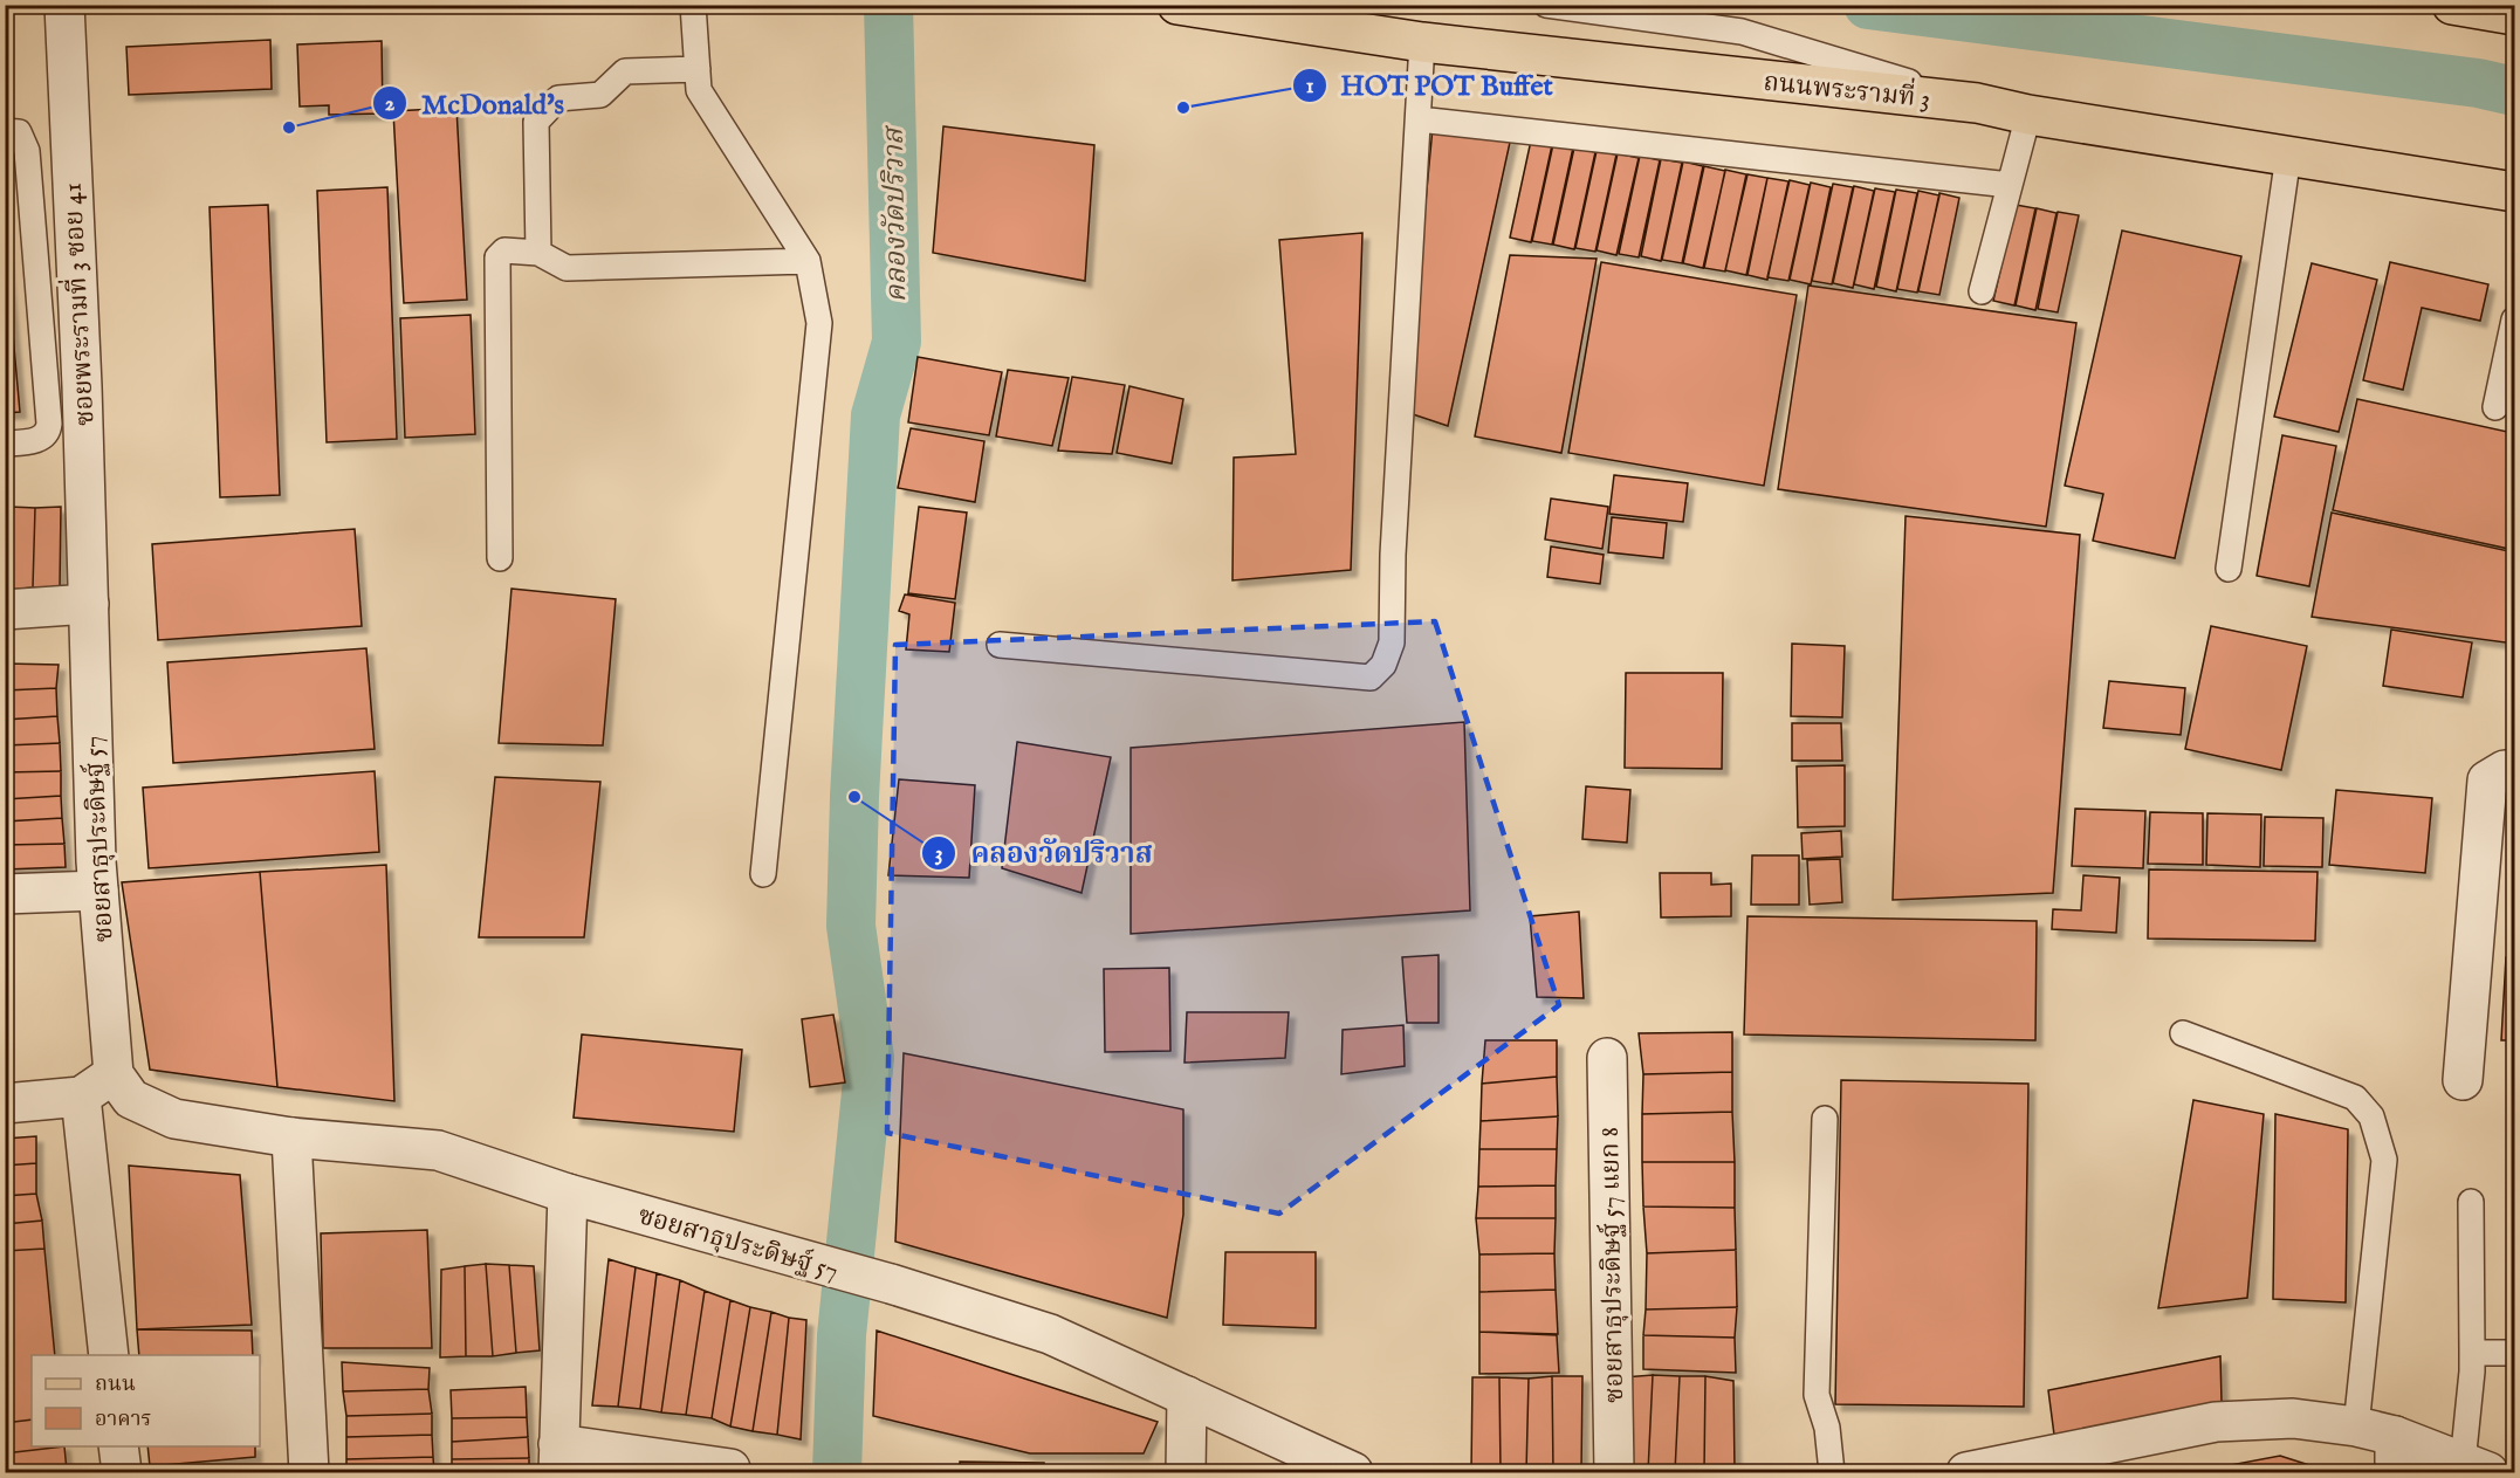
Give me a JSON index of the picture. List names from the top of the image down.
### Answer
{
  "streets": {
    "main road": ["ถนนพระรามที่ 3"],
    "street": ["ซอยพระรามที่ 3 ซอย 41", "ซอยสาธุประดิษฐ์ 57", "ซอยสาธุประดิษฐ์ 57 แยก 8"]
  },
  "crossings": [
    ["ซอยพระรามที่ 3 ซอย 41", "ซอยสาธุประดิษฐ์ 57"]
  ],
  "water": ["คลองวัดปริวาส"],
  "places": ["HOT POT Buffet", "McDonald's", "คลองวัดปริวาส"],
  "legend": ["ถนน", "อาคาร"]
}
